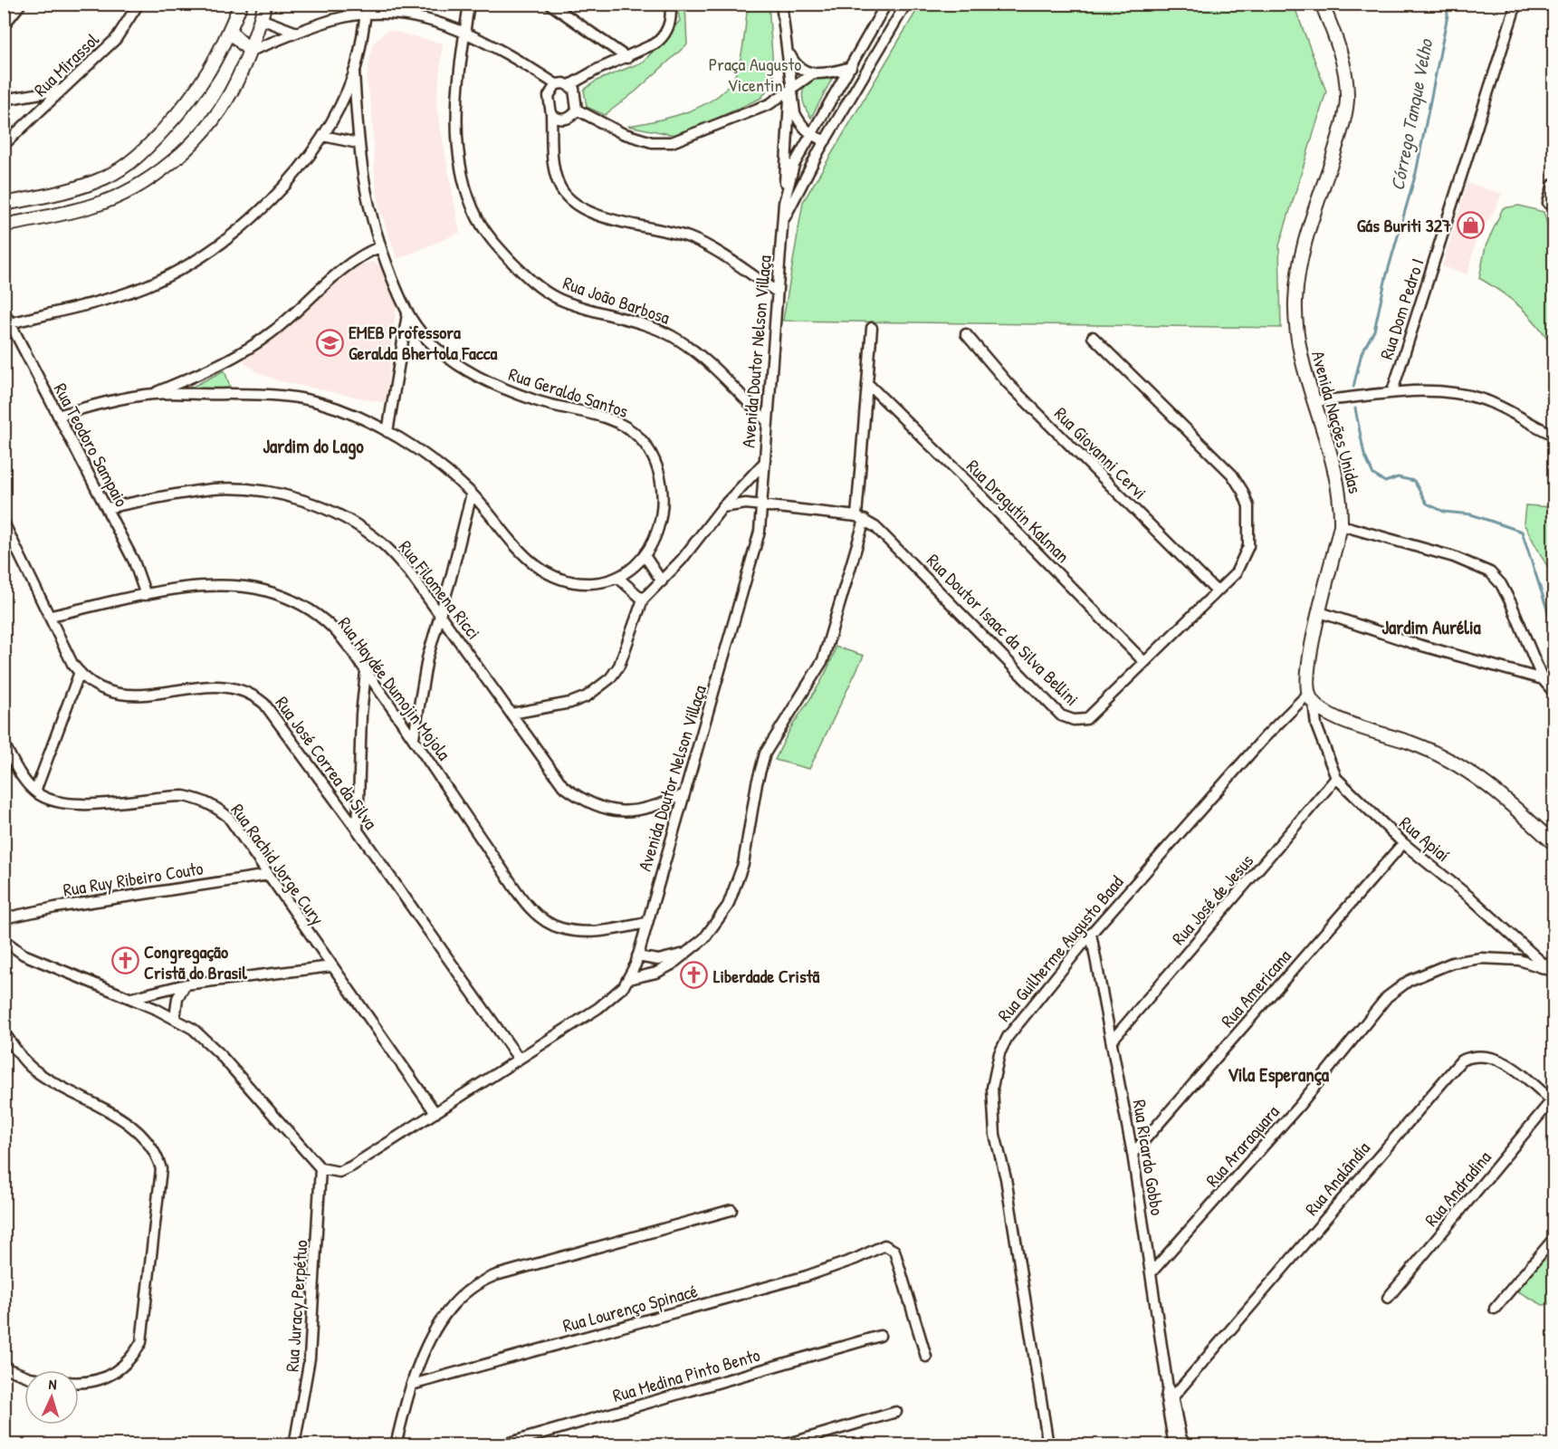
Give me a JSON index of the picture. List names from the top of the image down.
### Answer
{
  "streets": {
    "street": [
      "Rua Mirassol",
      "Rua João Barbosa",
      "Rua Dom Pedro I",
      "Avenida Doutor Nelson Villaça",
      "Rua Geraldo Santos",
      "Avenida Nações Unidas",
      "Rua Teodoro Sampaio",
      "Rua Giovanni Cervi",
      "Rua Dragutin Kalman",
      "Rua Filomena Ricci",
      "Rua Doutor Isaac da Silva Bellini",
      "Rua Haydée Dumojin Mojola",
      "Rua José Correa da Silva",
      "Rua Apiaí",
      "Rua Rachid Jorge Cury",
      "Rua Ruy Ribeiro Couto",
      "Rua José de Jesus",
      "Rua Guilherme Augusto Baad",
      "Rua Americana",
      "Rua Araraquara",
      "Rua Ricardo Gobbo",
      "Rua Analândia",
      "Rua Andradina",
      "Rua Juracy Perpétuo",
      "Rua Lourenço Spinacé",
      "Rua Medina Pinto Bento"
    ]
  },
  "crossings": [
    ["Rua João Barbosa", "Avenida Doutor Nelson Villaça"],
    ["Avenida Doutor Nelson Villaça", "Rua Filomena Ricci"],
    ["Avenida Doutor Nelson Villaça", "Rua Haydée Dumojin Mojola"],
    ["Avenida Doutor Nelson Villaça", "Rua José Correa da Silva"],
    ["Avenida Doutor Nelson Villaça", "Rua Rachid Jorge Cury"],
    ["Avenida Doutor Nelson Villaça", "Rua Juracy Perpétuo"],
    ["Avenida Nações Unidas", "Rua Apiaí"],
    ["Avenida Nações Unidas", "Rua Guilherme Augusto Baad"],
    ["Rua Teodoro Sampaio", "Rua Filomena Ricci"],
    ["Rua Teodoro Sampaio", "Rua Haydée Dumojin Mojola"],
    ["Rua Giovanni Cervi", "Rua Doutor Isaac da Silva Bellini"],
    ["Rua Dragutin Kalman", "Rua Doutor Isaac da Silva Bellini"],
    ["Rua Haydée Dumojin Mojola", "Rua José Correa da Silva"],
    ["Rua Apiaí", "Rua José de Jesus"],
    ["Rua Apiaí", "Rua Guilherme Augusto Baad"],
    ["Rua Apiaí", "Rua Americana"],
    ["Rua Apiaí", "Rua Araraquara"],
    ["Rua Rachid Jorge Cury", "Rua Ruy Ribeiro Couto"],
    ["Rua José de Jesus", "Rua Ricardo Gobbo"],
    ["Rua Guilherme Augusto Baad", "Rua Ricardo Gobbo"],
    ["Rua Americana", "Rua Ricardo Gobbo"],
    ["Rua Araraquara", "Rua Ricardo Gobbo"],
    ["Rua Ricardo Gobbo", "Rua Analândia"],
    ["Rua Analândia", "Rua Andradina"]
  ],
  "districts": ["Jardim do Lago", "Jardim Aurélia", "Vila Esperança"],
  "water": ["Córrego Tanque Velho"],
  "parks": ["Praça Augusto Vicentin"],
  "places": {
    "shop": ["Gás Buriti 327"],
    "school or university": ["EMEB Professora Geralda Bhertola Facca"],
    "church": ["Congregação Cristã do Brasil", "Liberdade Cristã"]
  },
  "north": "top"
}
